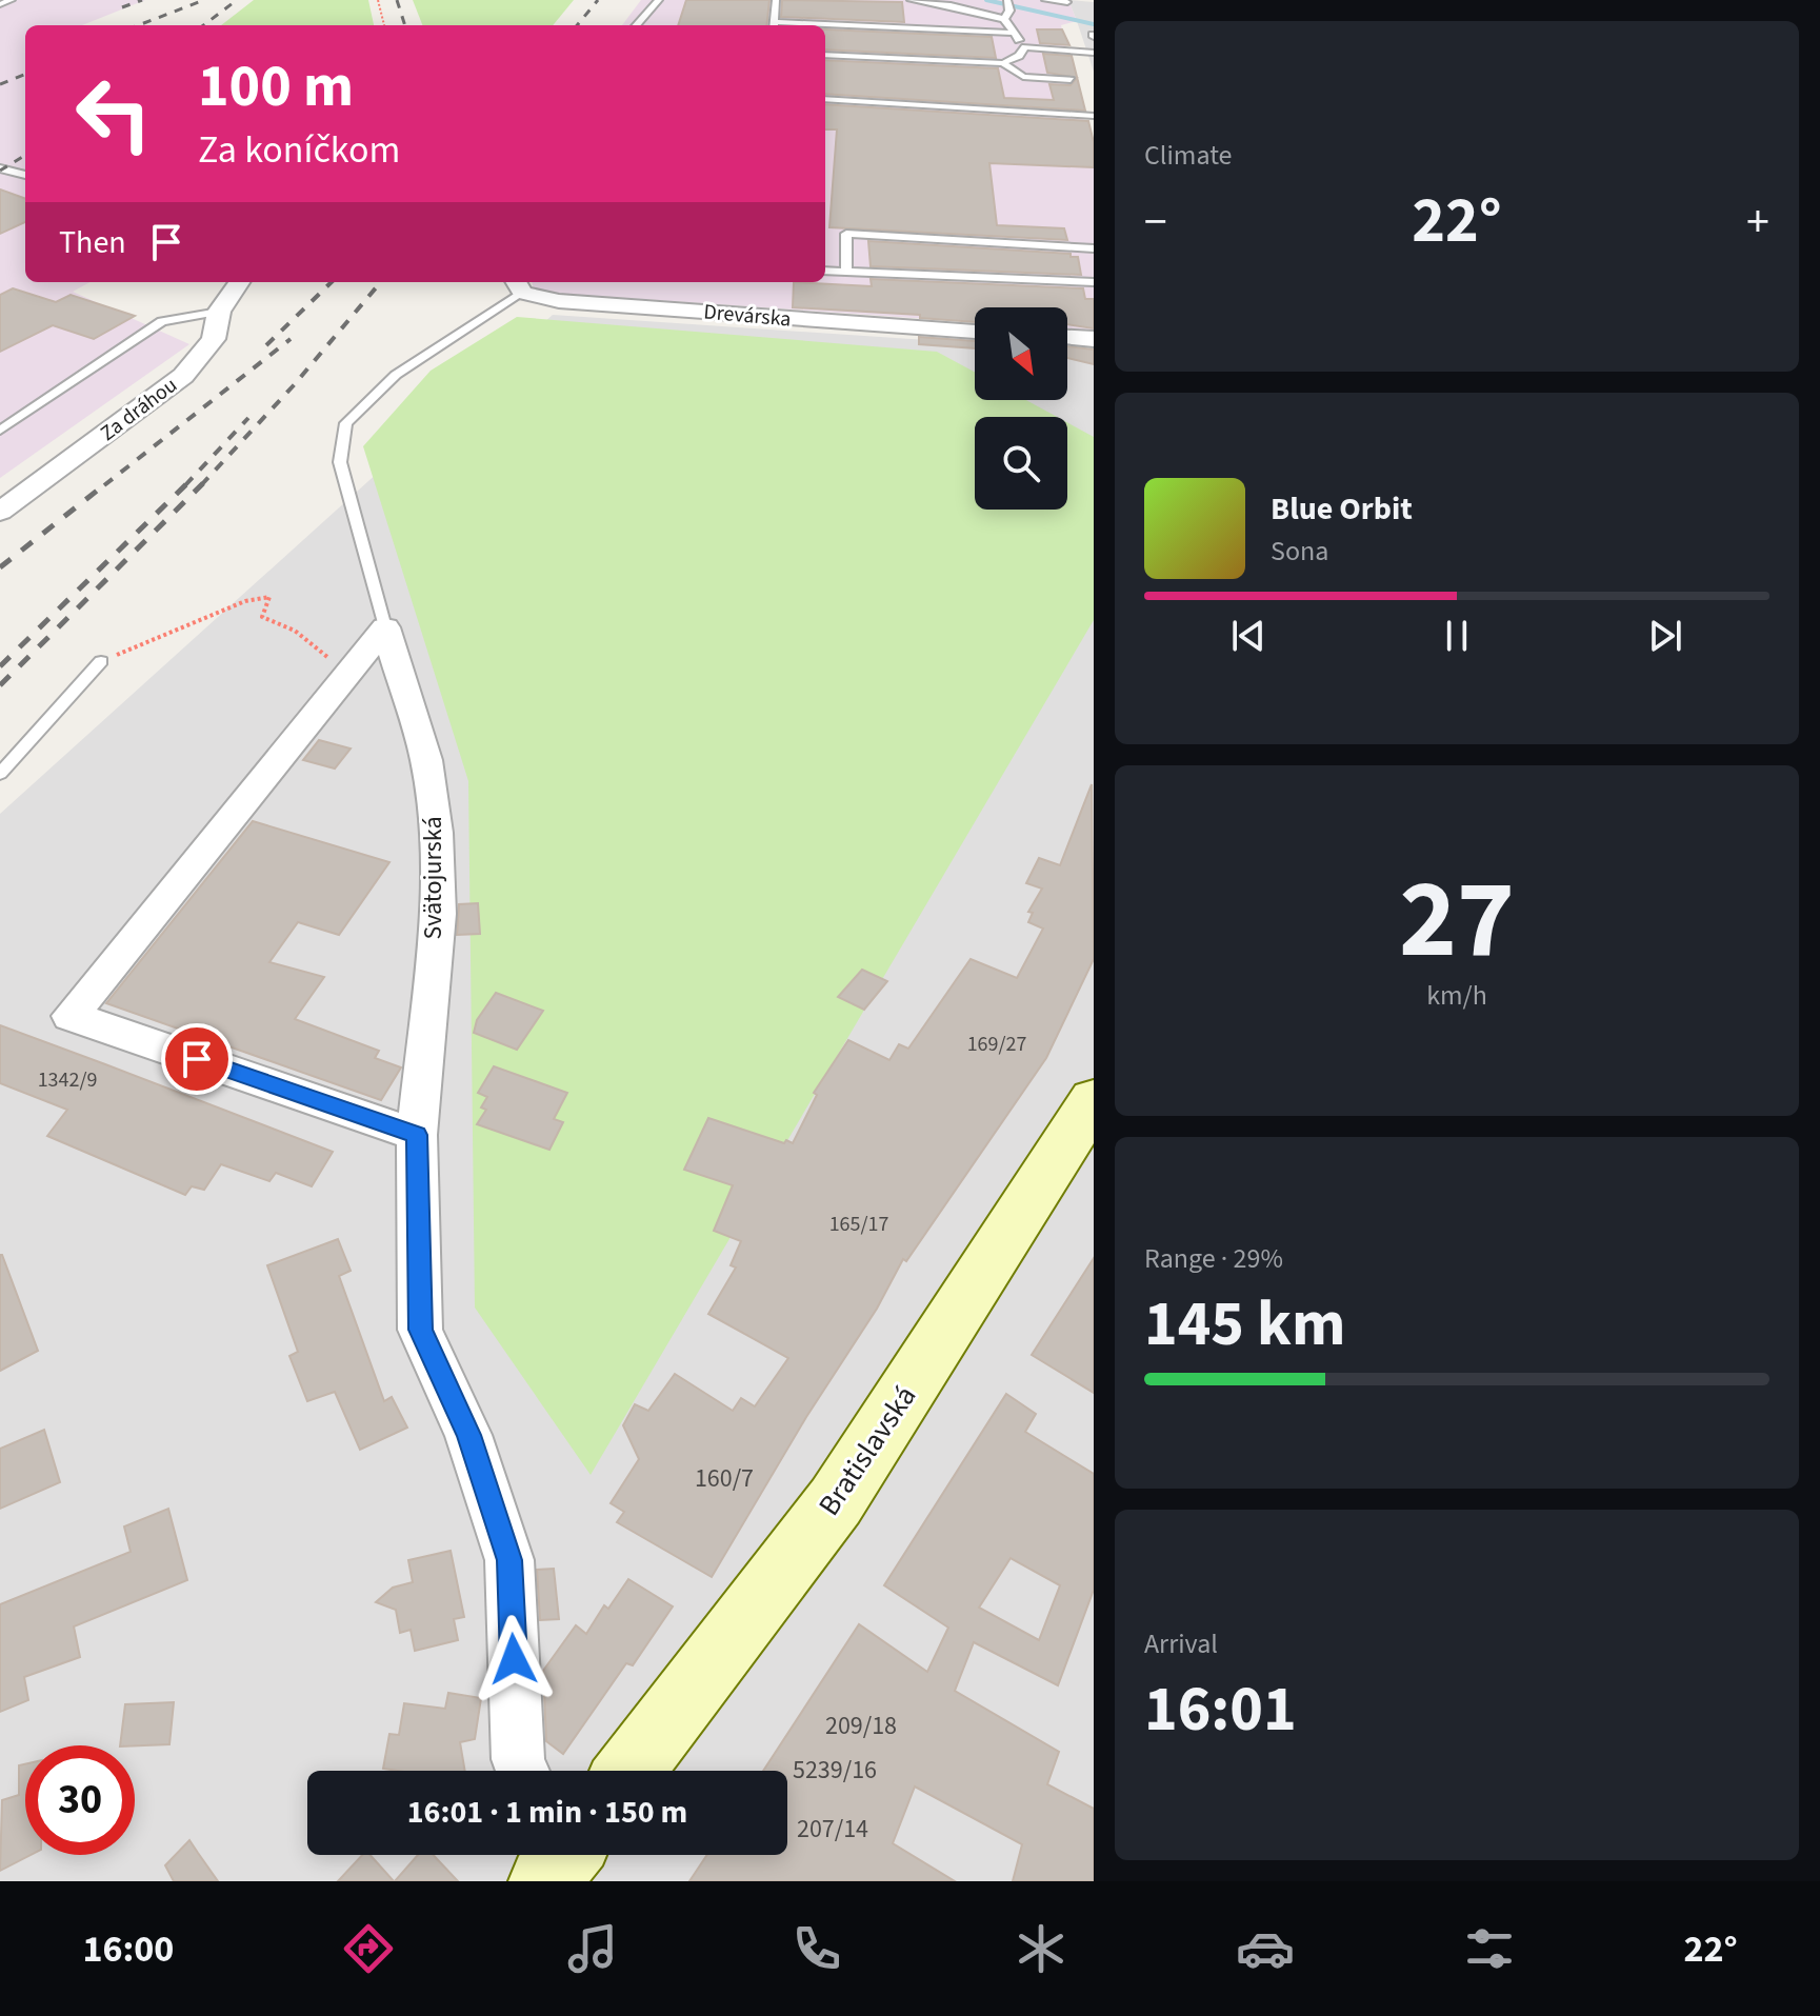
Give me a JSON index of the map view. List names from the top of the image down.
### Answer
{
  "streets": {
    "main road": ["Bratislavská"],
    "street": ["Drevárska", "Za dráhou", "Svätojurská"]
  },
  "house_numbers": [
    "169/27",
    "1342/9",
    "165/17",
    "160/7",
    "209/18",
    "5239/16",
    "207/14"
  ],
  "north": "bottom right",
  "page": {
    "tile": [
      "Climate",
      ["27", "km/h"],
      ["Range · 29%", "145 km"],
      ["Arrival", "16:01"]
    ],
    "turn": ["100 m", "Za koníčkom"],
    "heat": ["−", "22°", "+"],
    "then": "Then",
    "song": ["Blue Orbit", "Sona"],
    "limit": "30",
    "trip": "16:01 · 1 min · 150 m",
    "tabs": ["16:00", "22°"]
  }
}
